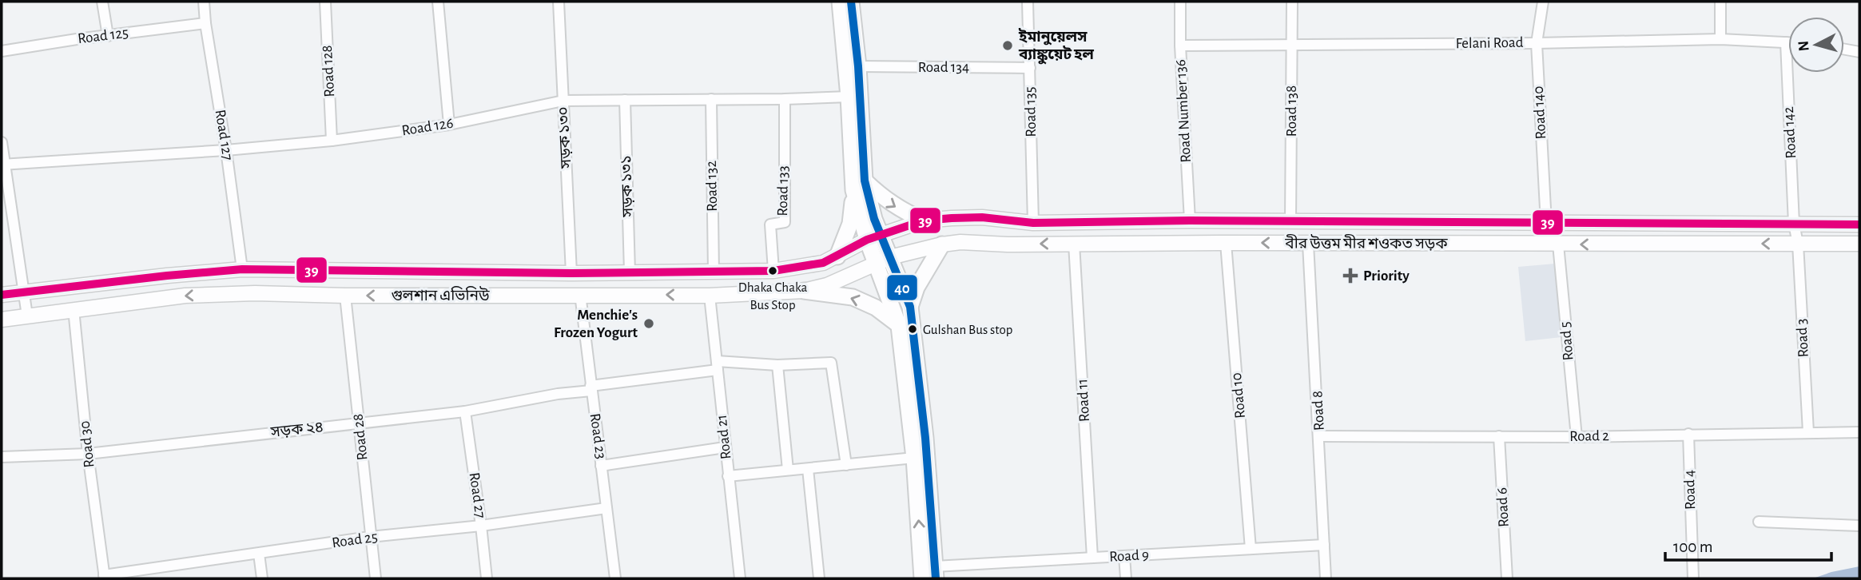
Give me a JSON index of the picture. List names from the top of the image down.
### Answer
{
  "streets": {
    "main road": ["বীর উত্তম মীর শওকত সড়ক", "গুলশান এভিনিউ"],
    "street": [
      "Road 125",
      "Felani Road",
      "Road 134",
      "Road 128",
      "Road Number 136",
      "Road 138",
      "Road 135",
      "Road 140",
      "Road 126",
      "Road 142",
      "Road 127",
      "সড়ক ১৩০",
      "সড়ক ১৩১",
      "Road 132",
      "Road 133",
      "Road 3",
      "Road 5",
      "Road 10",
      "Road 11",
      "Road 8",
      "সড়ক ২৪",
      "Road 23",
      "Road 2",
      "Road 28",
      "Road 21",
      "Road 30",
      "Road 4",
      "Road 27",
      "Road 6",
      "Road 25",
      "Road 9"
    ]
  },
  "crossings": [
    ["Road 125", "Road 127"],
    ["Felani Road", "Road Number 136"],
    ["Felani Road", "Road 138"],
    ["Felani Road", "Road 140"],
    ["Felani Road", "Road 142"],
    ["Road 134", "Road 135"],
    ["Road 128", "Road 126"],
    ["Road Number 136", "বীর উত্তম মীর শওকত সড়ক"],
    ["Road 138", "বীর উত্তম মীর শওকত সড়ক"],
    ["Road 135", "বীর উত্তম মীর শওকত সড়ক"],
    ["Road 140", "বীর উত্তম মীর শওকত সড়ক"],
    ["Road 126", "Road 127"],
    ["Road 126", "সড়ক ১৩০"],
    ["Road 126", "সড়ক ১৩১"],
    ["Road 126", "Road 132"],
    ["Road 126", "Road 133"],
    ["Road 142", "বীর উত্তম মীর শওকত সড়ক"],
    ["Road 142", "Road 3"],
    ["Road 127", "গুলশান এভিনিউ"],
    ["সড়ক ১৩০", "গুলশান এভিনিউ"],
    ["সড়ক ১৩১", "গুলশান এভিনিউ"],
    ["Road 132", "গুলশান এভিনিউ"],
    ["Road 133", "গুলশান এভিনিউ"],
    ["বীর উত্তম মীর শওকত সড়ক", "গুলশান এভিনিউ"],
    ["বীর উত্তম মীর শওকত সড়ক", "Road 3"],
    ["বীর উত্তম মীর শওকত সড়ক", "Road 5"],
    ["বীর উত্তম মীর শওকত সড়ক", "Road 10"],
    ["বীর উত্তম মীর শওকত সড়ক", "Road 11"],
    ["বীর উত্তম মীর শওকত সড়ক", "Road 8"],
    ["গুলশান এভিনিউ", "Road 23"],
    ["গুলশান এভিনিউ", "Road 28"],
    ["গুলশান এভিনিউ", "Road 21"],
    ["গুলশান এভিনিউ", "Road 30"],
    ["Road 3", "Road 2"],
    ["Road 5", "Road 2"],
    ["Road 10", "Road 9"],
    ["Road 11", "Road 9"],
    ["Road 8", "Road 2"],
    ["Road 8", "Road 9"],
    ["সড়ক ২৪", "Road 23"],
    ["সড়ক ২৪", "Road 28"],
    ["সড়ক ২৪", "Road 21"],
    ["সড়ক ২৪", "Road 30"],
    ["সড়ক ২৪", "Road 27"],
    ["Road 23", "Road 25"],
    ["Road 2", "Road 4"],
    ["Road 2", "Road 6"],
    ["Road 28", "Road 25"],
    ["Road 30", "Road 25"],
    ["Road 27", "Road 25"]
  ],
  "places": {
    "other": [
      "ইমানুয়েলস ব্যাঙ্কুয়েট হল",
      "Dhaka Chaka Bus Stop",
      "Menchie's Frozen Yogurt",
      "Gulshan Bus stop"
    ],
    "health": ["Priority"]
  },
  "lines": ["transit line 40", "transit line 39"],
  "scale_bar": "100 m",
  "north": "left"
}
